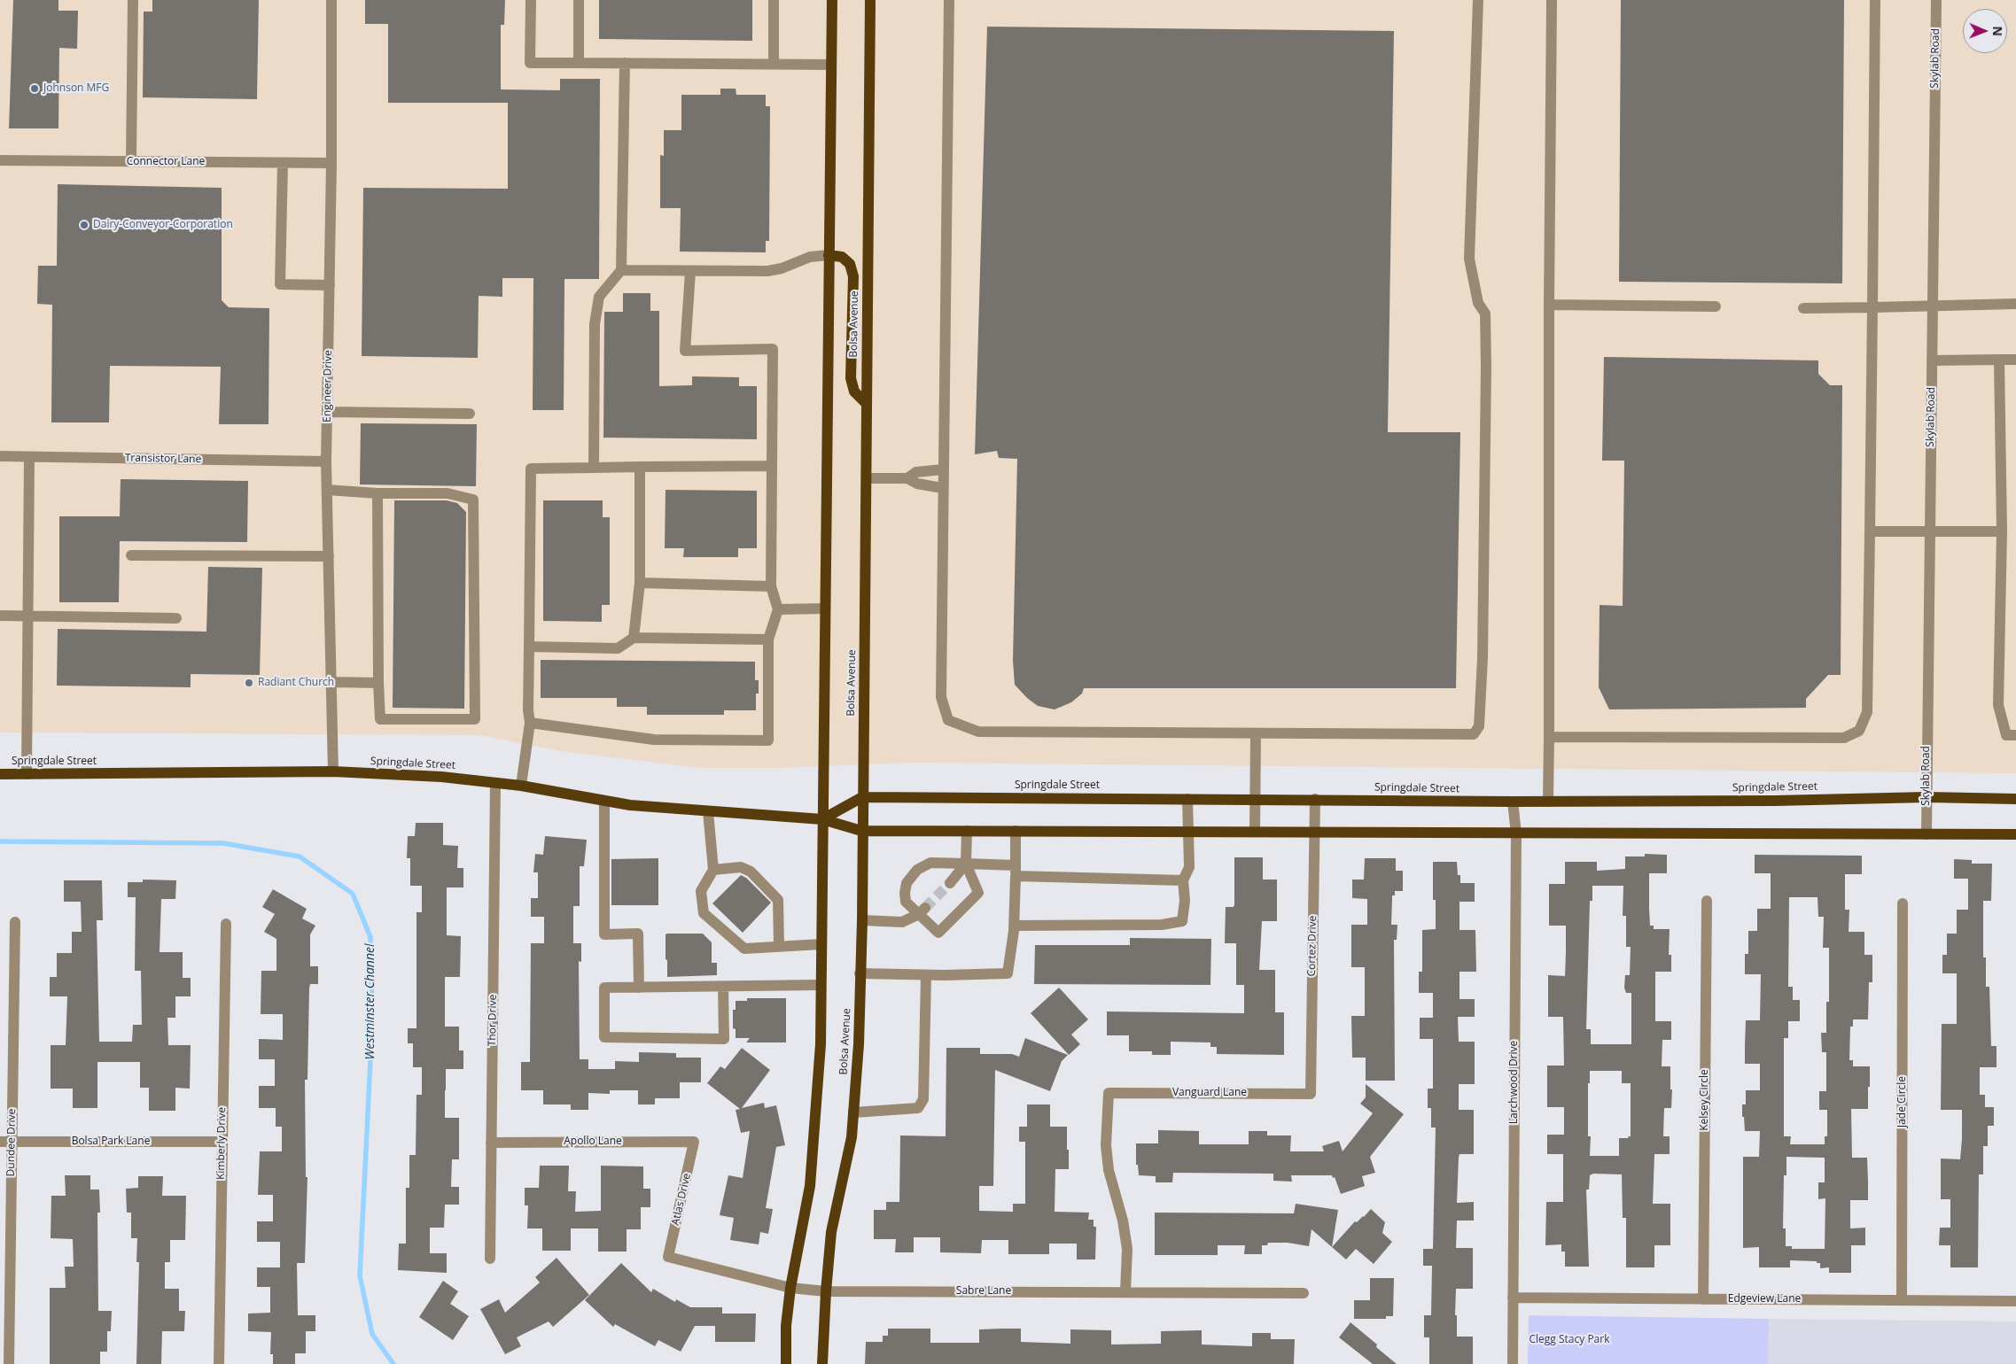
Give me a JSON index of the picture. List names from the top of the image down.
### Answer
{
  "streets": {
    "main road": ["Bolsa Avenue", "Springdale Street"],
    "street": [
      "Skylab Road",
      "Connector Lane",
      "Engineer Drive",
      "Transistor Lane",
      "Cortez Drive",
      "Thor Drive",
      "Larchwood Drive",
      "Vanguard Lane",
      "Kelsey Circle",
      "Jade Circle",
      "Bolsa Park Lane",
      "Apollo Lane",
      "Dundee Drive",
      "Kimberly Drive",
      "Atlas Drive",
      "Sabre Lane",
      "Edgeview Lane"
    ]
  },
  "crossings": [
    ["Skylab Road", "Springdale Street"],
    ["Connector Lane", "Engineer Drive"],
    ["Bolsa Avenue", "Springdale Street"],
    ["Bolsa Avenue", "Sabre Lane"],
    ["Engineer Drive", "Transistor Lane"],
    ["Engineer Drive", "Springdale Street"],
    ["Springdale Street", "Cortez Drive"],
    ["Springdale Street", "Thor Drive"],
    ["Springdale Street", "Larchwood Drive"],
    ["Cortez Drive", "Vanguard Lane"],
    ["Thor Drive", "Apollo Lane"],
    ["Larchwood Drive", "Edgeview Lane"],
    ["Vanguard Lane", "Sabre Lane"],
    ["Kelsey Circle", "Edgeview Lane"],
    ["Jade Circle", "Edgeview Lane"],
    ["Bolsa Park Lane", "Dundee Drive"],
    ["Bolsa Park Lane", "Kimberly Drive"],
    ["Apollo Lane", "Atlas Drive"],
    ["Atlas Drive", "Sabre Lane"]
  ],
  "water": ["Westminster Channel"],
  "parks": ["Clegg Stacy Park"],
  "places": ["Johnson MFG", "Dairy-Conveyor-Corporation", "Radiant Church"],
  "north": "right"
}
